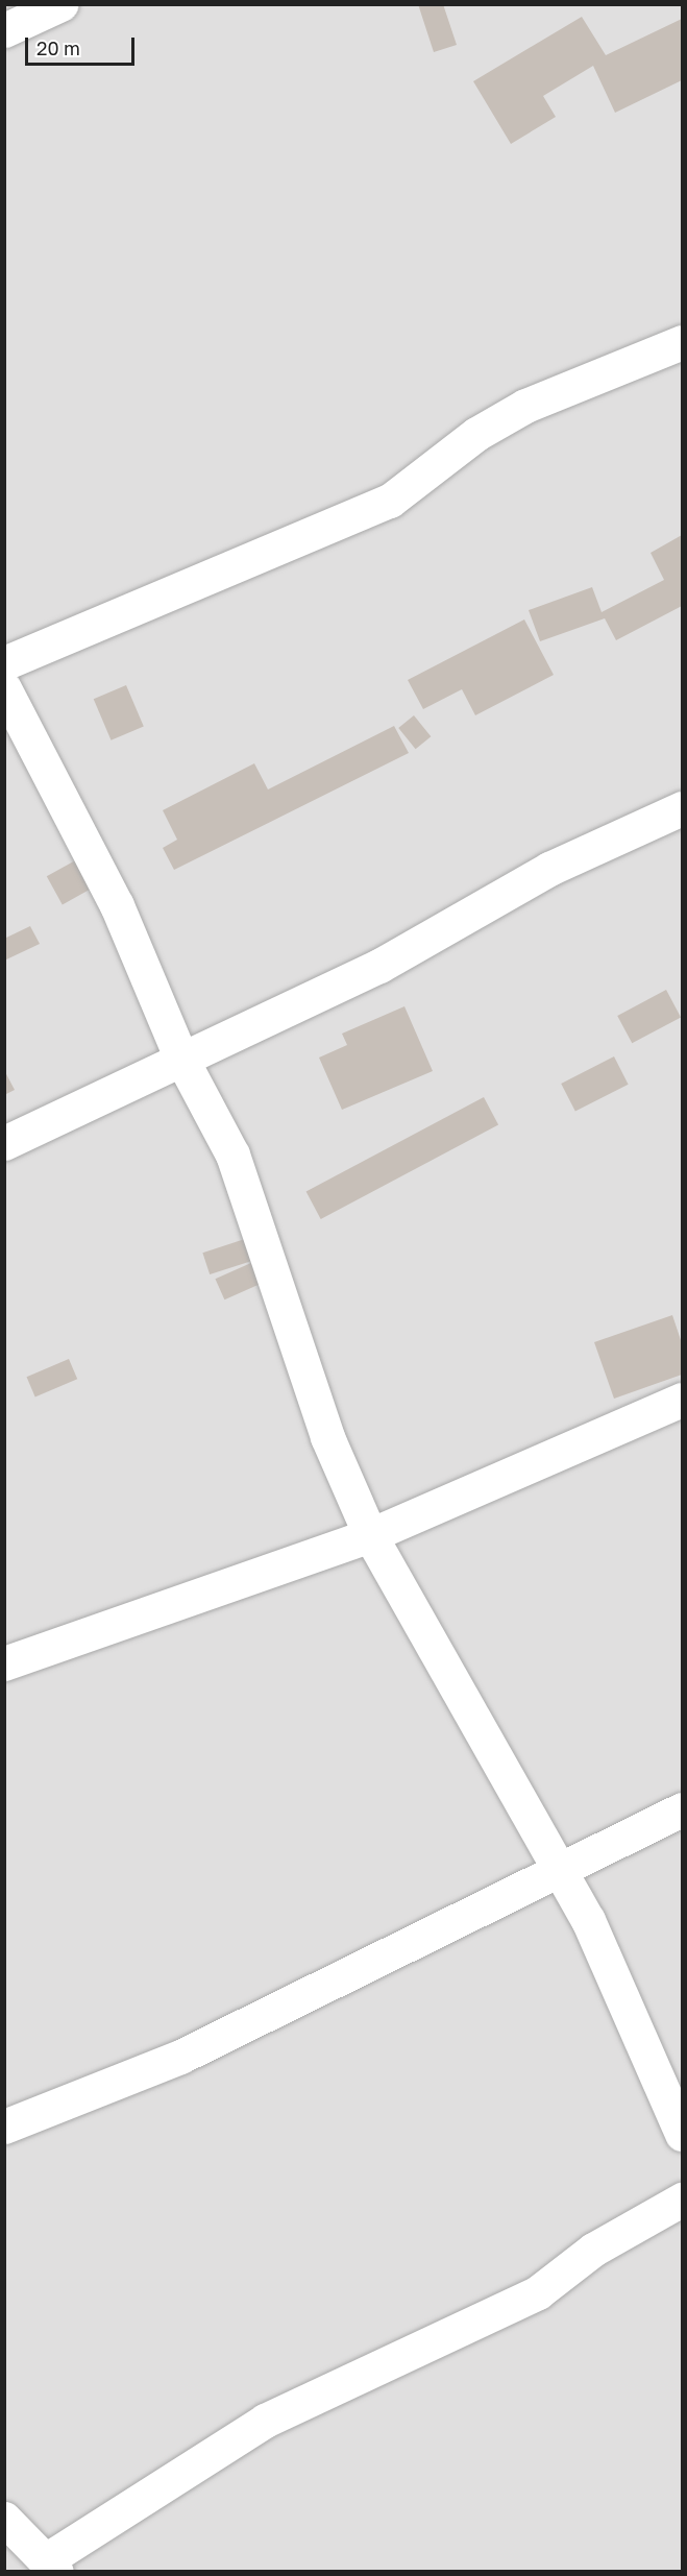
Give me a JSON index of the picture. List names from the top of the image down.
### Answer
{
  "scale_bar": "20 m"
}
